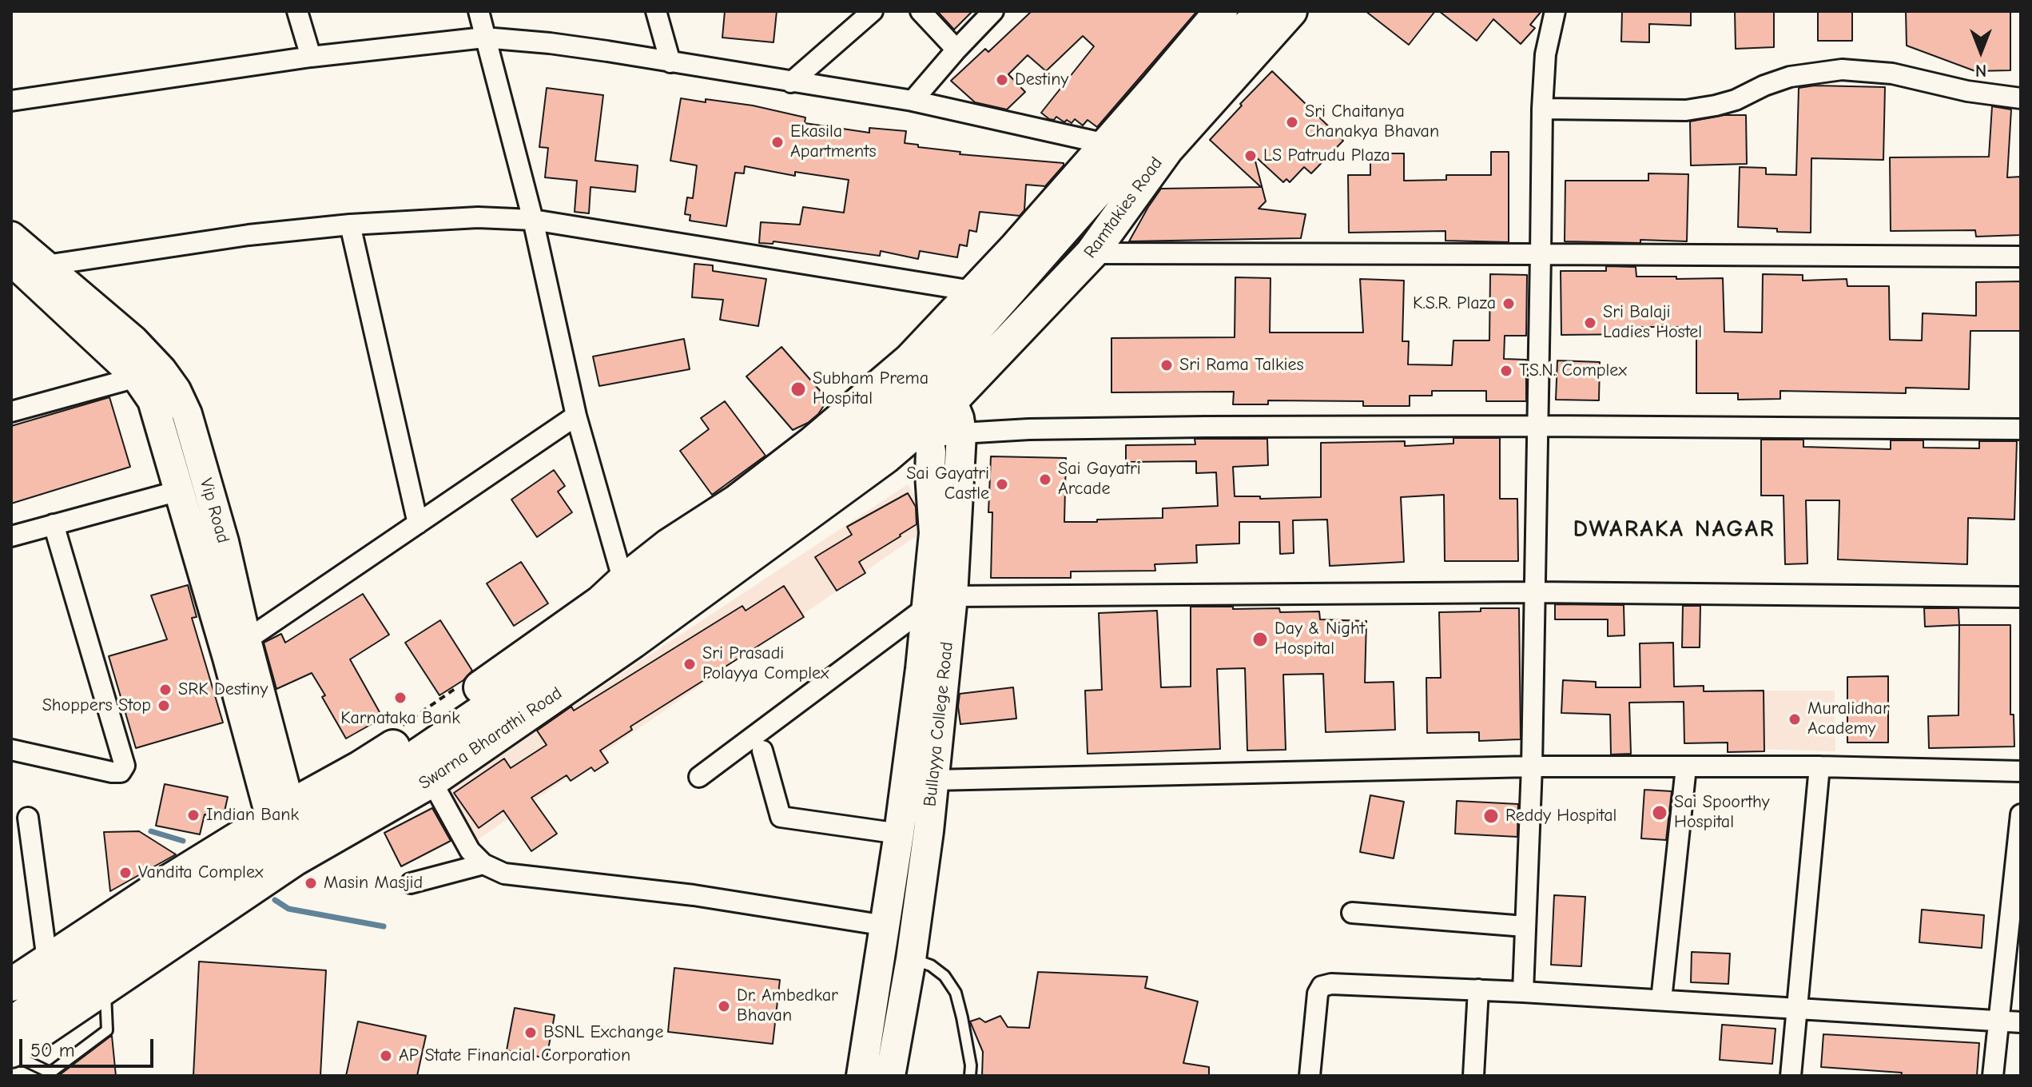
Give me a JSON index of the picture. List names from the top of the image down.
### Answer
{
  "streets": {
    "main road": [
      "Ramtakies Road",
      "Vip Road",
      "Bullayya College Road",
      "Swarna Bharathi Road"
    ]
  },
  "crossings": [
    ["Ramtakies Road", "Bullayya College Road"],
    ["Ramtakies Road", "Swarna Bharathi Road"],
    ["Vip Road", "Swarna Bharathi Road"],
    ["Bullayya College Road", "Swarna Bharathi Road"]
  ],
  "districts": ["DWARAKA NAGAR"],
  "places": [
    "Destiny",
    "Sri Chaitanya Chanakya Bhavan",
    "Ekasila Apartments",
    "LS Patrudu Plaza",
    "K.S.R. Plaza",
    "Sri Balaji Ladies Hostel",
    "Sri Rama Talkies",
    "T.S.N. Complex",
    "Subham Prema Hospital",
    "Sai Gayatri Arcade",
    "Sai Gayatri Castle",
    "Day & Night Hospital",
    "Sri Prasadi Polayya Complex",
    "SRK Destiny",
    "Karnataka Bank",
    "Shoppers Stop",
    "Muralidhar Academy",
    "Sai Spoorthy Hospital",
    "Indian Bank",
    "Reddy Hospital",
    "Vandita Complex",
    "Masin Masjid",
    "Dr. Ambedkar Bhavan",
    "BSNL Exchange",
    "AP State Financial Corporation"
  ],
  "scale_bar": "50 m",
  "north": "bottom"
}
